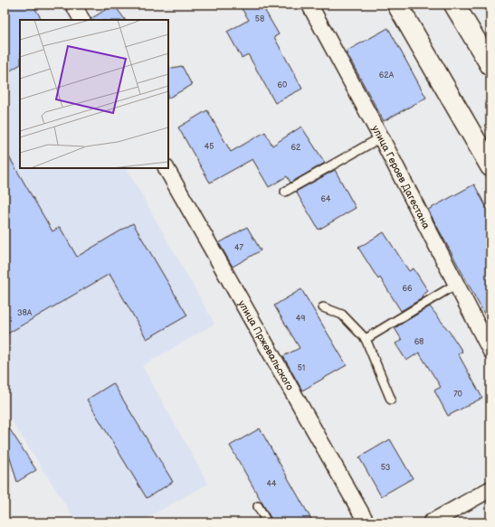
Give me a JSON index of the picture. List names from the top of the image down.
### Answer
{
  "streets": {
    "street": ["улица Героев Дагестана", "улица Пржевальского"]
  },
  "house_numbers": [
    "58",
    "62А",
    "60",
    "45",
    "62",
    "64",
    "47",
    "66",
    "38А",
    "49",
    "68",
    "51",
    "70",
    "53",
    "44"
  ]
}
